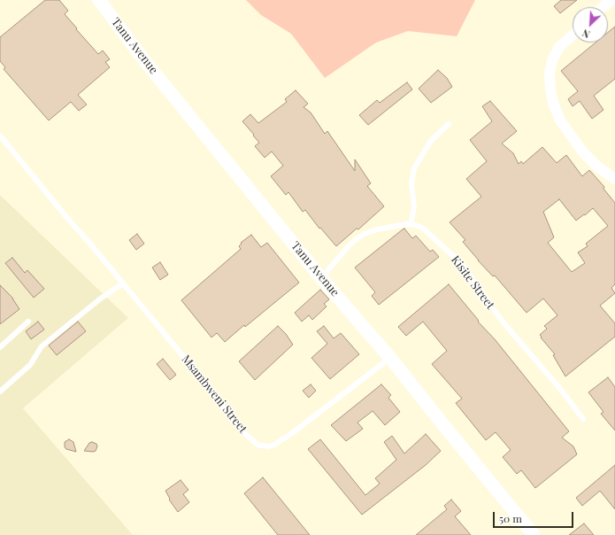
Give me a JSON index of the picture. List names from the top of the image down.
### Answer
{
  "streets": {
    "street": ["Tanu Avenue"],
    "lane": ["Kisite Street", "Msambweni Street"]
  },
  "crossings": [
    ["Tanu Avenue", "Msambweni Street"]
  ],
  "scale_bar": "50 m",
  "north": "bottom left"
}
